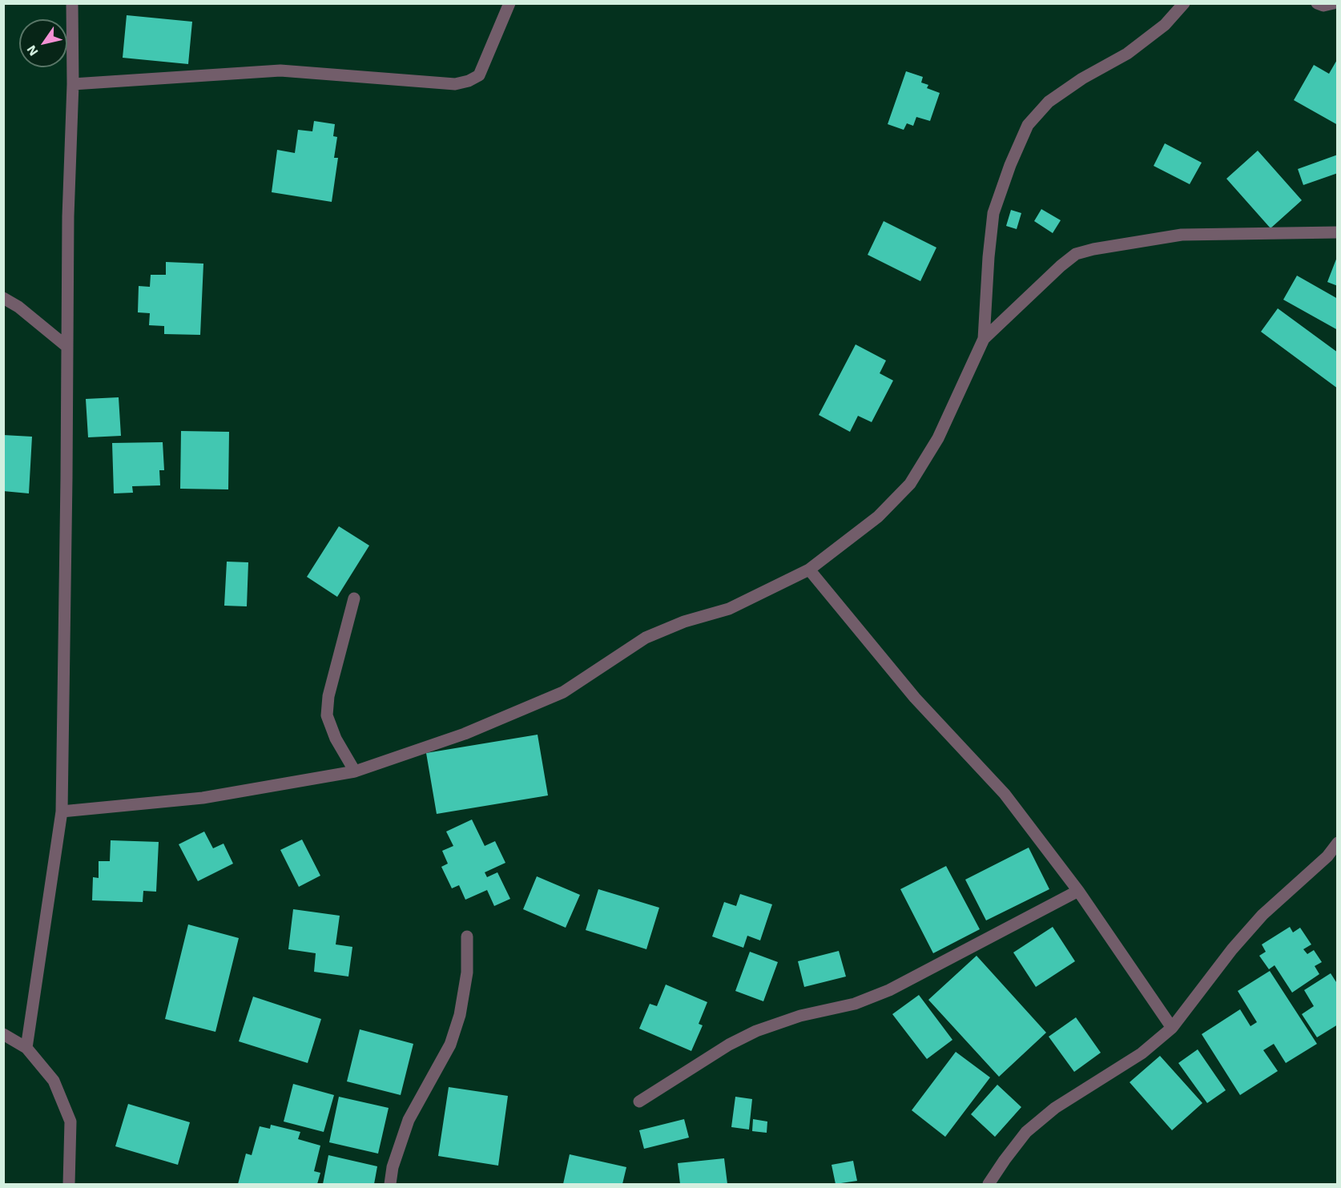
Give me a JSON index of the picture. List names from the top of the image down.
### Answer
{
  "north": "bottom left"
}
